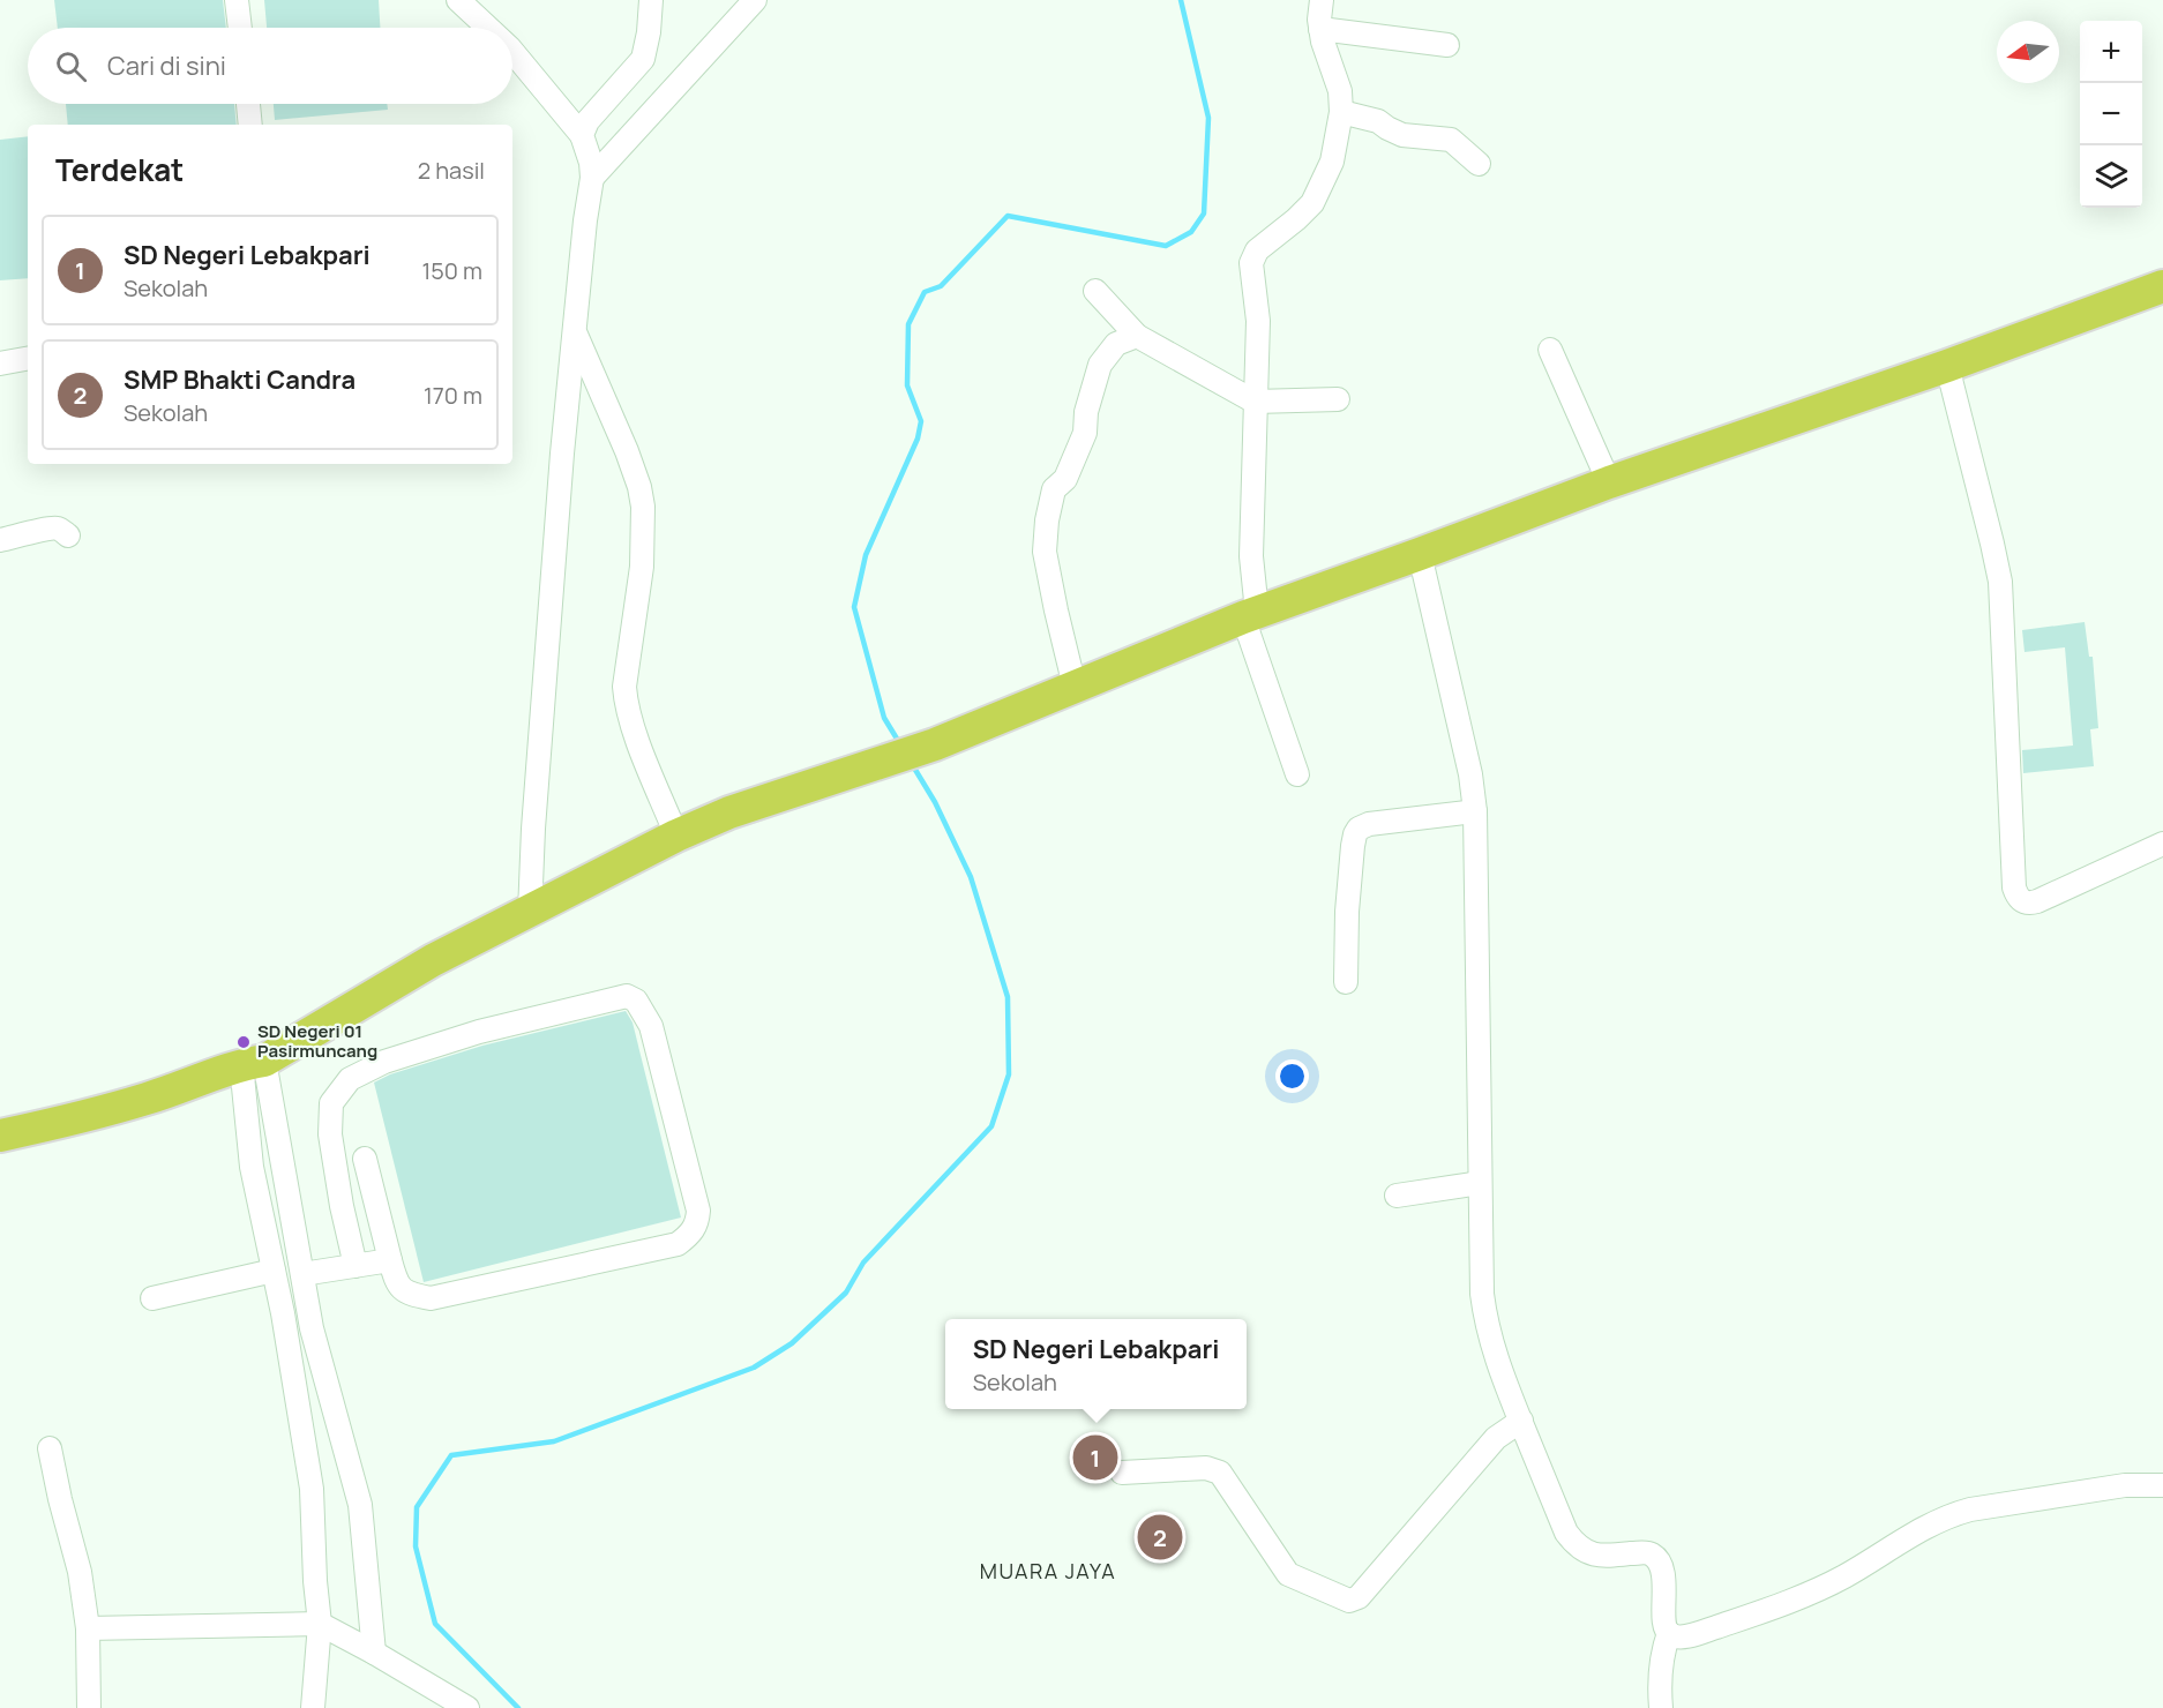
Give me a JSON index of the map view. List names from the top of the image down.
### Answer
{
  "districts": ["MUARA JAYA"],
  "places": ["SD Negeri 01 Pasirmuncang"],
  "north": "left",
  "page": {
    "map_buttons": ["+", "−"],
    "search": "Cari di sini",
    "heading": ["Terdekat", "2 hasil"],
    "list": [
      {
        "mark": "1",
        "name": "SD Negeri Lebakpari",
        "note": "Sekolah",
        "value": "150 m"
      },
      {
        "mark": "2",
        "name": "SMP Bhakti Candra",
        "note": "Sekolah",
        "value": "170 m"
      }
    ],
    "popup": ["SD Negeri Lebakpari", "Sekolah"],
    "pins": ["1", "2"]
  }
}
